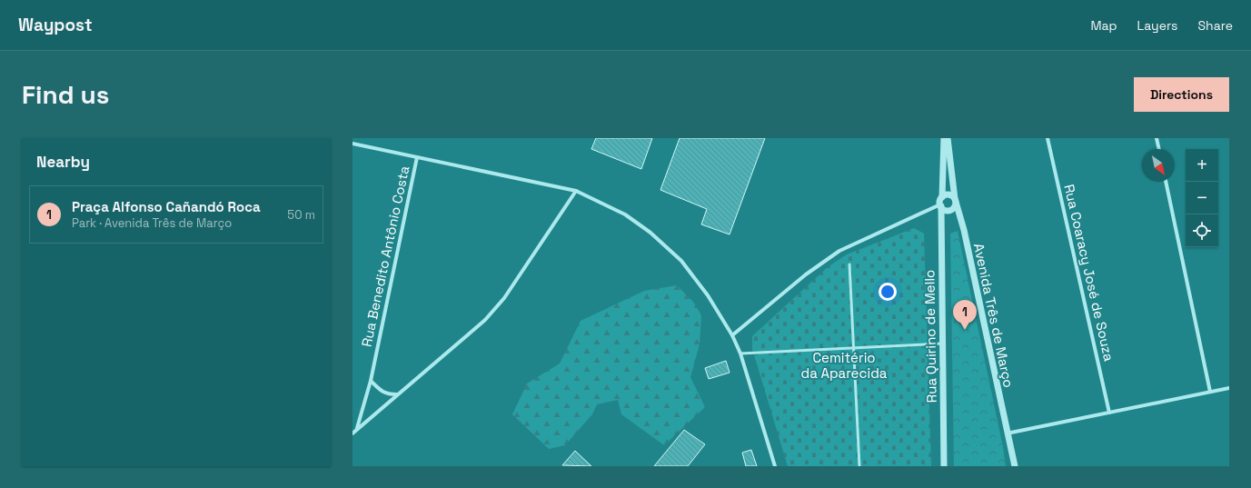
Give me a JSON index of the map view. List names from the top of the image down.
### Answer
{
  "streets": {
    "street": [
      "Rua Benedito Antônio Costa",
      "Rua Coaracy José de Souza",
      "Avenida Três de Março",
      "Rua Quirino de Mello"
    ]
  },
  "crossings": [
    ["Avenida Três de Março", "Rua Quirino de Mello"]
  ],
  "parks": ["Cemitério da Aparecida"],
  "north": "bottom right",
  "page": {
    "header": "Waypost",
    "nav": ["Map", "Layers", "Share"],
    "buttons": "Directions",
    "title": "Find us",
    "heading": "Nearby",
    "map_buttons": ["+", "−"],
    "list": [
      {
        "mark": "1",
        "name": "Praça Alfonso Cañandó Roca",
        "note": "Park · Avenida Três de Março",
        "value": "50 m"
      }
    ],
    "pins": "1"
  }
}
